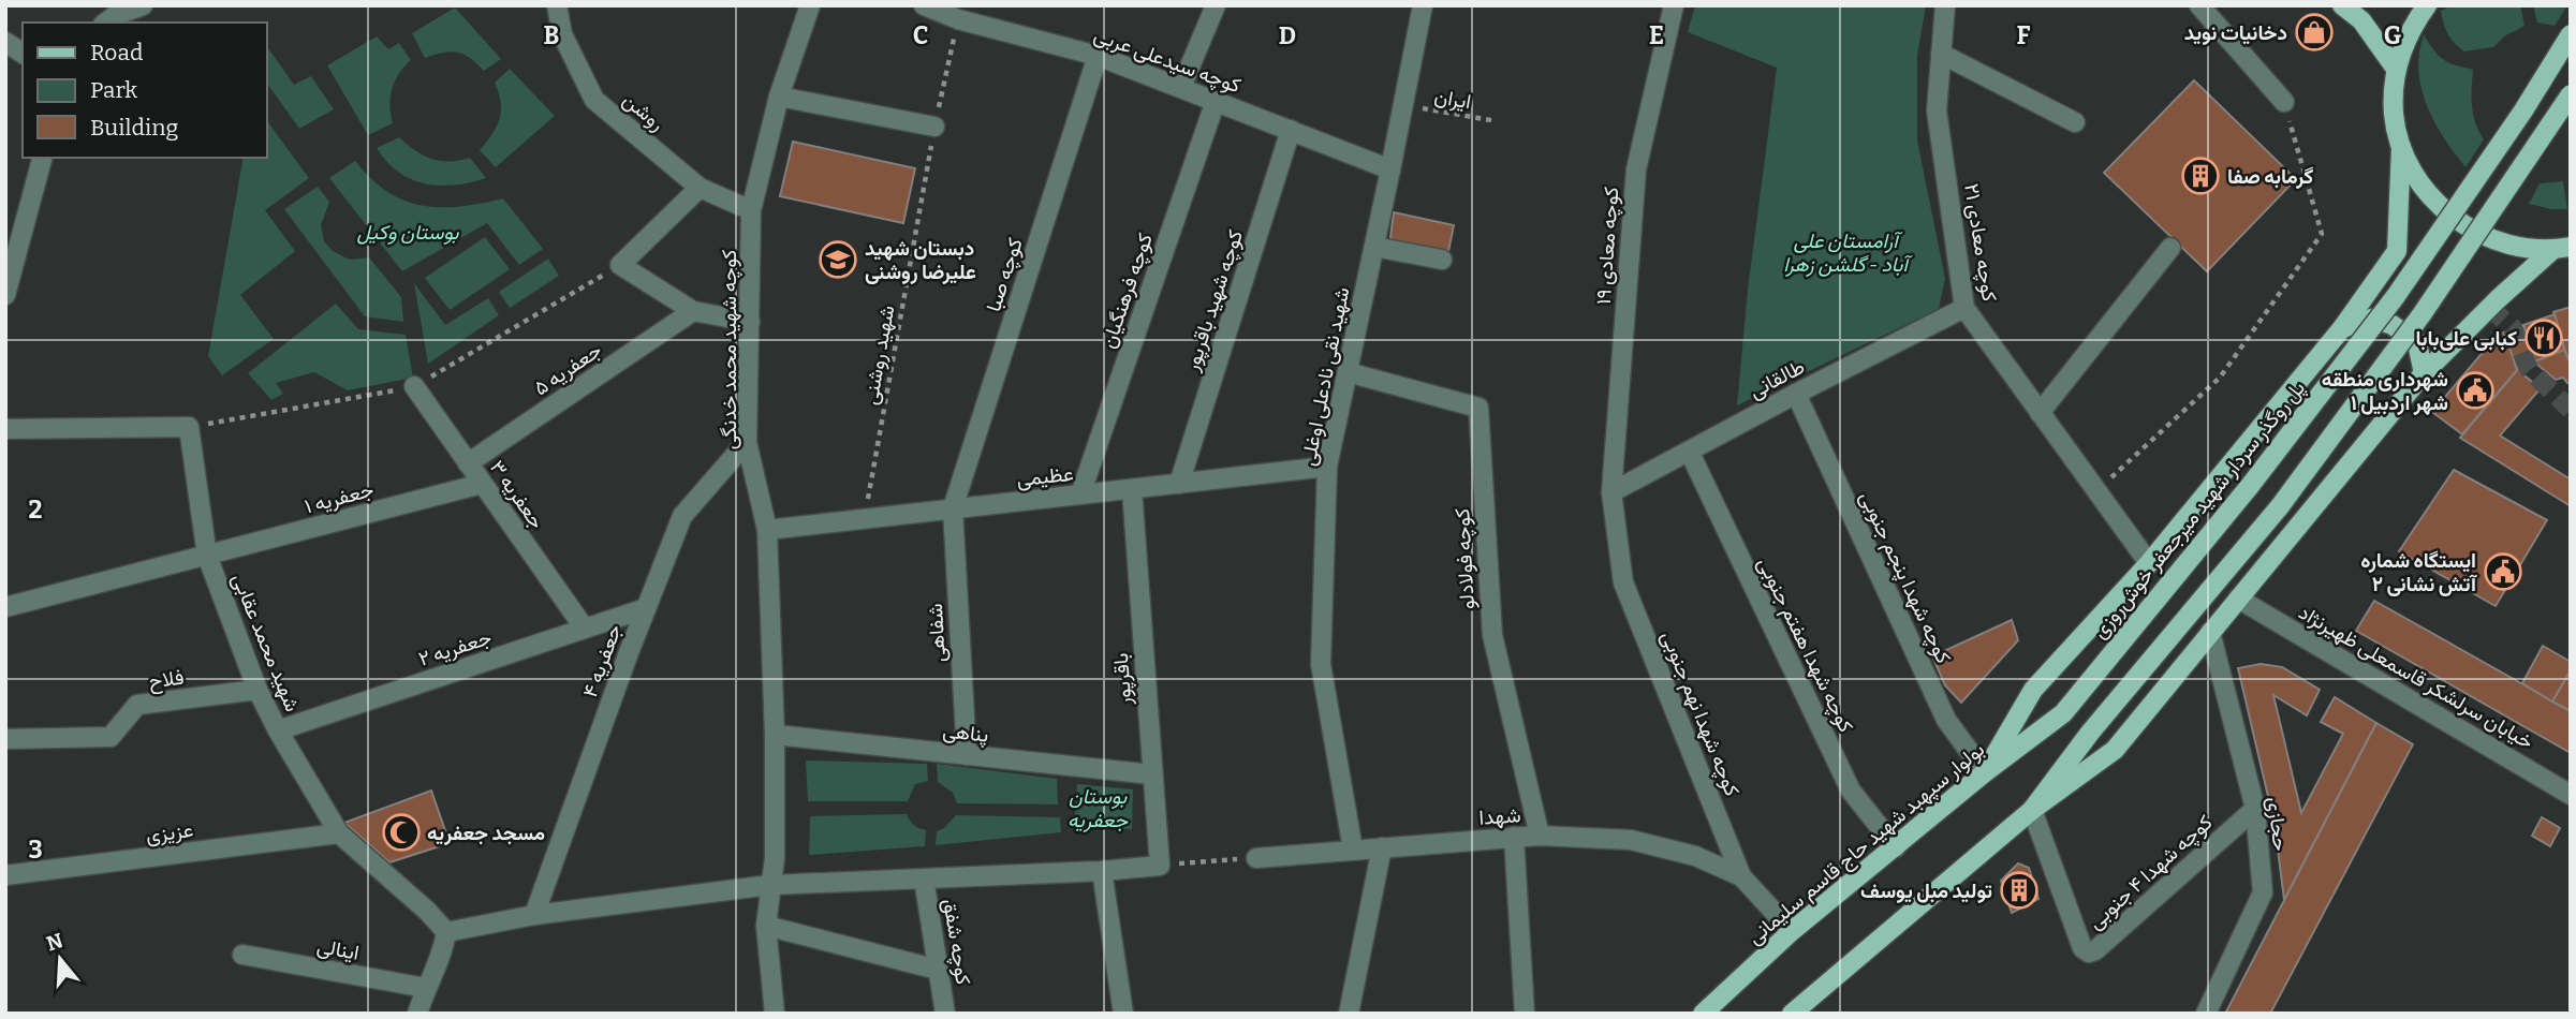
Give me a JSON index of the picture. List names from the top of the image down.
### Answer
{
  "streets": {
    "main road": ["پل روگذر سردار شهید میرجعفر خوش‌روزی", "بولوار سپهبد شهید حاج قاسم سلیمانی"],
    "street": [
      "کوچه سیدعلی عربی",
      "روشن",
      "کوچه معادی ۲۱",
      "کوچه معادی ۱۹",
      "کوچه صبا",
      "کوچه فرهنگیان",
      "کوچه شهید باقرپور",
      "کوچه شهید محمد خدنگی",
      "جعفریه ۵",
      "شهید نقی نادعلی اوغلی",
      "طالقانی",
      "عظیمی",
      "جعفریه ۳",
      "جعفریه ۱",
      "کوچه فولادلو",
      "کوچه شهدا پنجم جنوبی",
      "شفاهی",
      "شهید محمد عقابی",
      "کوچه شهدا هفتم جنوبی",
      "جعفریه ۲",
      "جعفریه ۴",
      "خیابان سرلشکر قاسمعلی ظهیرنژاد",
      "فلاح",
      "باقرپور",
      "کوچه شهدا نهم جنوبی",
      "پناهی",
      "شهدا",
      "حجازی",
      "عزیزی",
      "کوچه شهدا ۴ جنوبی",
      "کوچه شفق",
      "اینالی"
    ],
    "path": ["ایران", "شهید روشنی"]
  },
  "crossings": [
    ["کوچه سیدعلی عربی", "کوچه صبا"],
    ["کوچه سیدعلی عربی", "کوچه فرهنگیان"],
    ["کوچه سیدعلی عربی", "کوچه شهید باقرپور"],
    ["کوچه سیدعلی عربی", "شهید روشنی"],
    ["کوچه سیدعلی عربی", "شهید نقی نادعلی اوغلی"],
    ["ایران", "شهید نقی نادعلی اوغلی"],
    ["روشن", "کوچه شهید محمد خدنگی"],
    ["کوچه معادی ۲۱", "طالقانی"],
    ["کوچه معادی ۱۹", "طالقانی"],
    ["کوچه معادی ۱۹", "کوچه شهدا نهم جنوبی"],
    ["کوچه صبا", "عظیمی"],
    ["کوچه صبا", "شفاهی"],
    ["کوچه فرهنگیان", "عظیمی"],
    ["کوچه شهید باقرپور", "عظیمی"],
    ["کوچه شهید محمد خدنگی", "عظیمی"],
    ["کوچه شهید محمد خدنگی", "جعفریه ۴"],
    ["کوچه شهید محمد خدنگی", "پناهی"],
    ["شهید روشنی", "عظیمی"],
    ["جعفریه ۵", "جعفریه ۳"],
    ["شهید نقی نادعلی اوغلی", "عظیمی"],
    ["شهید نقی نادعلی اوغلی", "کوچه فولادلو"],
    ["شهید نقی نادعلی اوغلی", "شهدا"],
    ["طالقانی", "کوچه شهدا پنجم جنوبی"],
    ["طالقانی", "کوچه شهدا هفتم جنوبی"],
    ["طالقانی", "کوچه شهدا نهم جنوبی"],
    ["عظیمی", "شفاهی"],
    ["عظیمی", "باقرپور"],
    ["جعفریه ۳", "جعفریه ۱"],
    ["جعفریه ۳", "جعفریه ۲"],
    ["جعفریه ۱", "شهید محمد عقابی"],
    ["پل روگذر سردار شهید میرجعفر خوش‌روزی", "بولوار سپهبد شهید حاج قاسم سلیمانی"],
    ["کوچه فولادلو", "شهدا"],
    ["کوچه شهدا پنجم جنوبی", "بولوار سپهبد شهید حاج قاسم سلیمانی"],
    ["شفاهی", "پناهی"],
    ["شهید محمد عقابی", "جعفریه ۲"],
    ["شهید محمد عقابی", "فلاح"],
    ["شهید محمد عقابی", "عزیزی"],
    ["کوچه شهدا هفتم جنوبی", "بولوار سپهبد شهید حاج قاسم سلیمانی"],
    ["جعفریه ۲", "جعفریه ۴"],
    ["باقرپور", "پناهی"],
    ["کوچه شهدا نهم جنوبی", "شهدا"],
    ["کوچه شهدا نهم جنوبی", "بولوار سپهبد شهید حاج قاسم سلیمانی"],
    ["حجازی", "کوچه شهدا ۴ جنوبی"]
  ],
  "parks": ["بوستان وکیل", "آرامستان علی آباد - گلشن زهرا", "بوستان جعفریه"],
  "places": {
    "shop": ["دخانیات نوید"],
    "building": ["گرمابه صفا", "تولید مبل یوسف"],
    "school or university": ["دبستان شهید علیرضا روشنی"],
    "restaurant": ["کبابی علی‌بابا"],
    "public building": ["شهرداری منطقه ۱ شهر اردبیل", "ایستگاه شماره ۲ آتش نشانی"],
    "mosque": ["مسجد جعفریه"]
  },
  "legend": ["Road", "Park", "Building"],
  "north": "top",
  "grid": {
    "columns": [
      "B",
      "C",
      "D",
      "E",
      "F",
      "G"
    ],
    "rows": ["2", "3"]
  }
}
